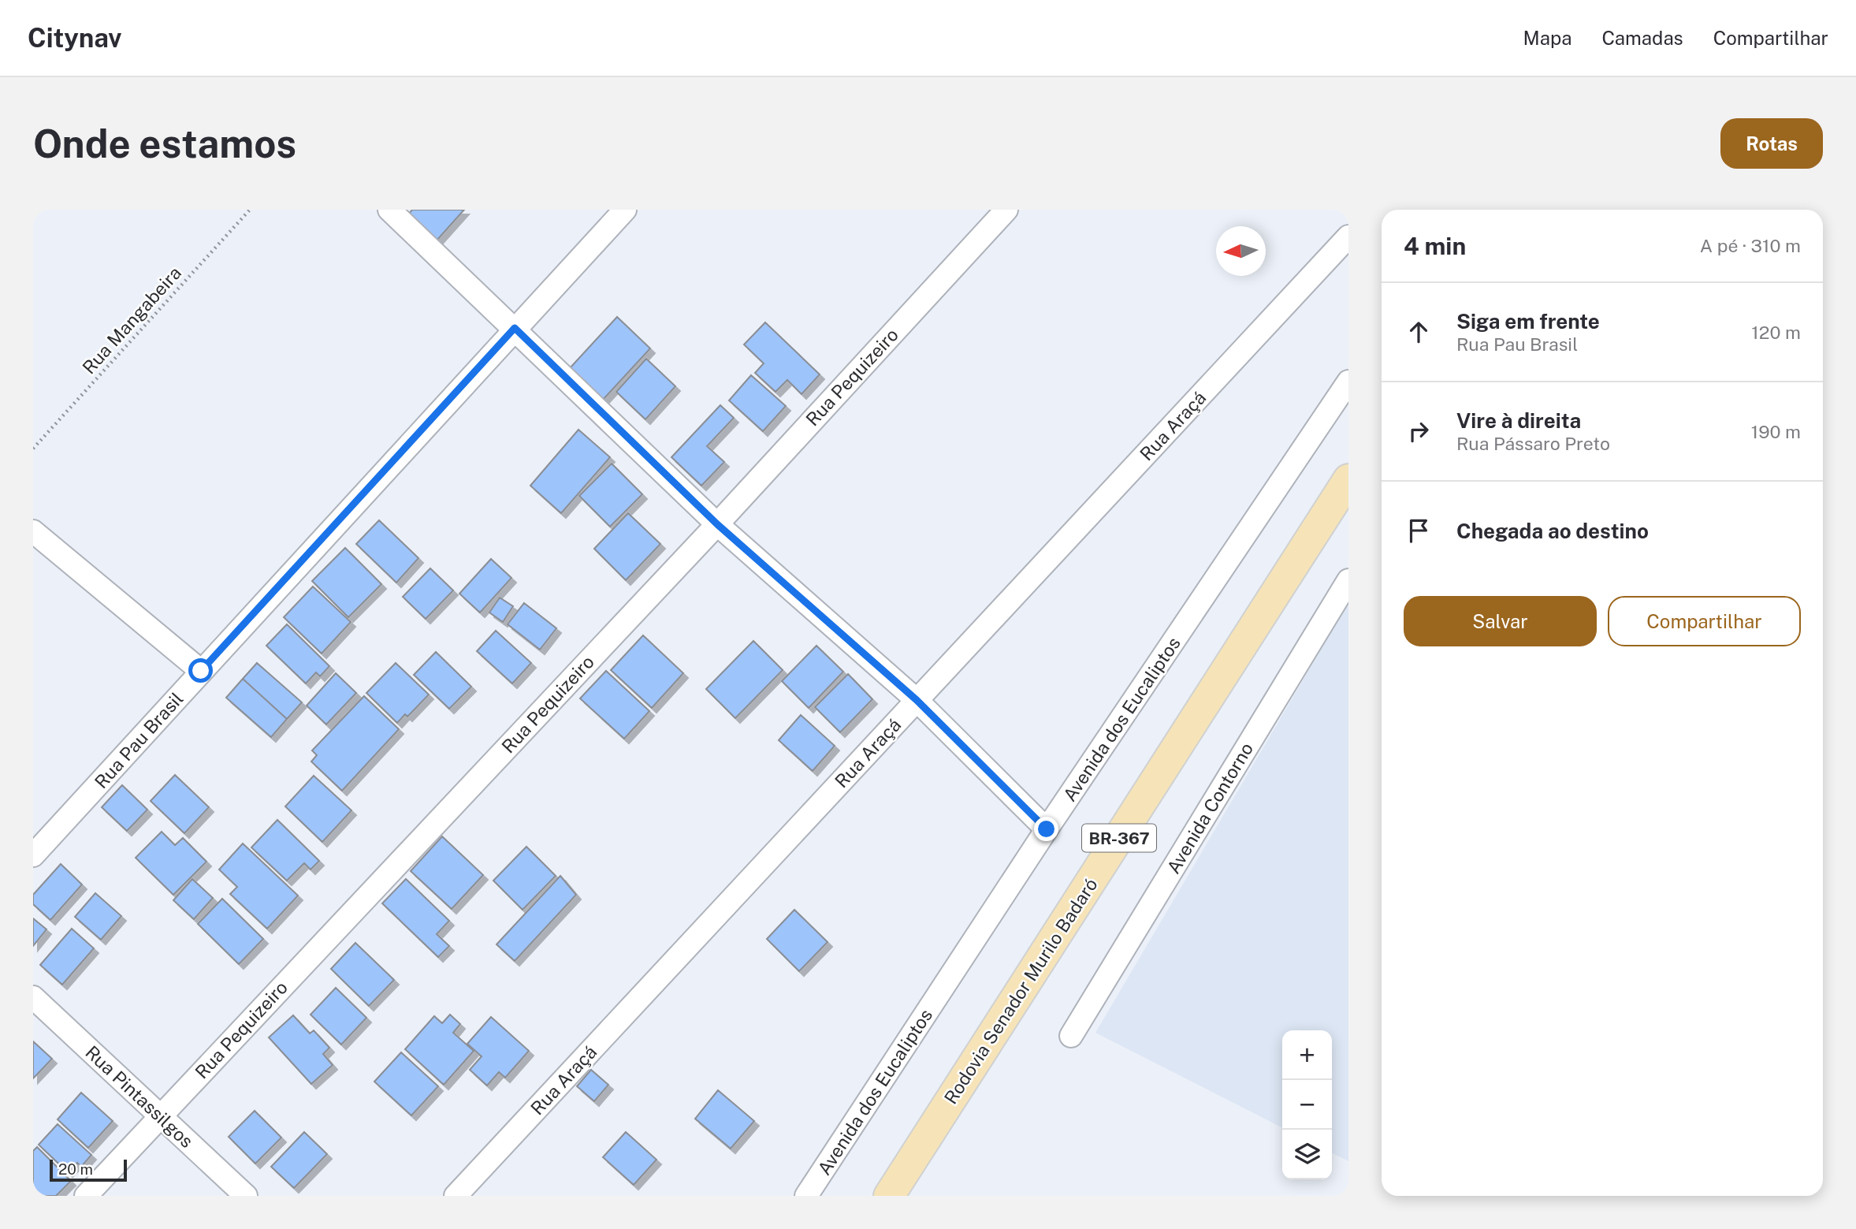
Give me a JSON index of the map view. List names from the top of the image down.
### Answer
{
  "streets": {
    "main road": ["BR-367", "Rodovia Senador Murilo Badaró"],
    "street": [
      "Rua Pequizeiro",
      "Rua Araçá",
      "Avenida dos Eucaliptos",
      "Rua Pau Brasil",
      "Avenida Contorno",
      "Rua Pintassilgos"
    ],
    "path": ["Rua Mangabeira"]
  },
  "crossings": [
    ["Rua Pequizeiro", "Rua Pintassilgos"]
  ],
  "scale_bar": "20 m",
  "north": "left",
  "page": {
    "header": "Citynav",
    "nav": ["Mapa", "Camadas", "Compartilhar"],
    "buttons": [
      "Rotas",
      ["Salvar", "Compartilhar"]
    ],
    "title": "Onde estamos",
    "heading": ["4 min", "A pé · 310 m"],
    "list": [
      ["Siga em frente", "Rua Pau Brasil", "120 m"],
      ["Vire à direita", "Rua Pássaro Preto", "190 m"],
      "Chegada ao destino"
    ],
    "map_buttons": ["+", "−"],
    "scale": "20 m"
  }
}
